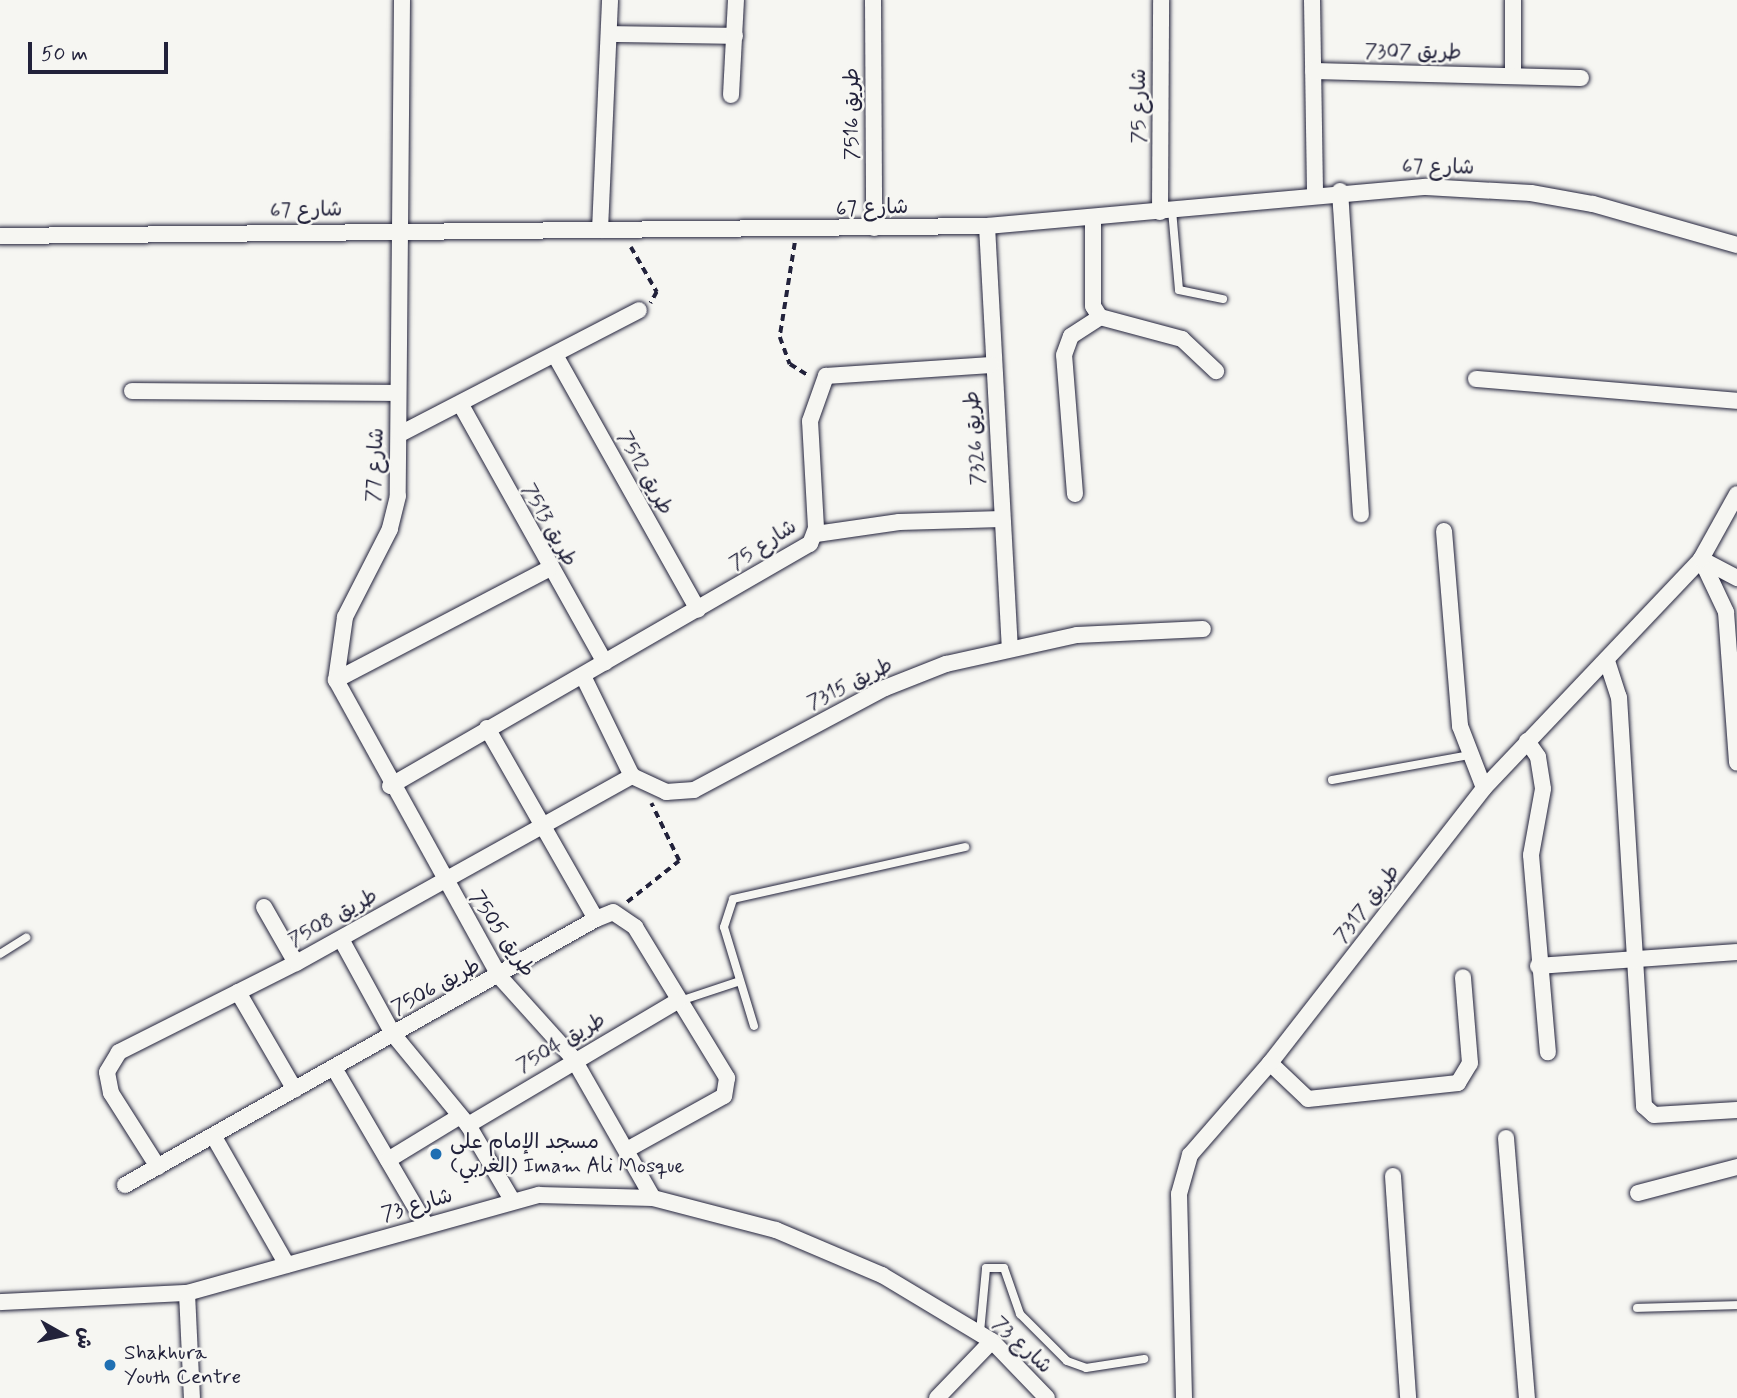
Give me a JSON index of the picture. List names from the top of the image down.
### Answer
{
  "streets": {
    "street": [
      "طريق 7307",
      "شارع 75",
      "طريق 7516",
      "شارع 67",
      "طريق 7326",
      "شارع 77",
      "طريق 7512",
      "طريق 7513",
      "طريق 7315",
      "طريق 7317",
      "طريق 7508",
      "طريق 7505",
      "طريق 7506",
      "طريق 7504",
      "شارع 73"
    ]
  },
  "crossings": [
    ["شارع 75", "شارع 67"],
    ["شارع 75", "طريق 7512"],
    ["شارع 75", "طريق 7513"],
    ["شارع 75", "طريق 7505"],
    ["طريق 7516", "شارع 67"],
    ["شارع 67", "طريق 7326"],
    ["شارع 67", "شارع 77"],
    ["طريق 7326", "طريق 7315"],
    ["شارع 77", "طريق 7505"],
    ["طريق 7508", "طريق 7505"],
    ["طريق 7508", "طريق 7506"],
    ["طريق 7505", "طريق 7506"],
    ["طريق 7505", "طريق 7504"],
    ["طريق 7505", "شارع 73"]
  ],
  "places": ["مسجد الإمام علي (الغربي) Imam Ali Mosque", "Shakhura Youth Centre"],
  "scale_bar": "50 m",
  "north": "right"
}
